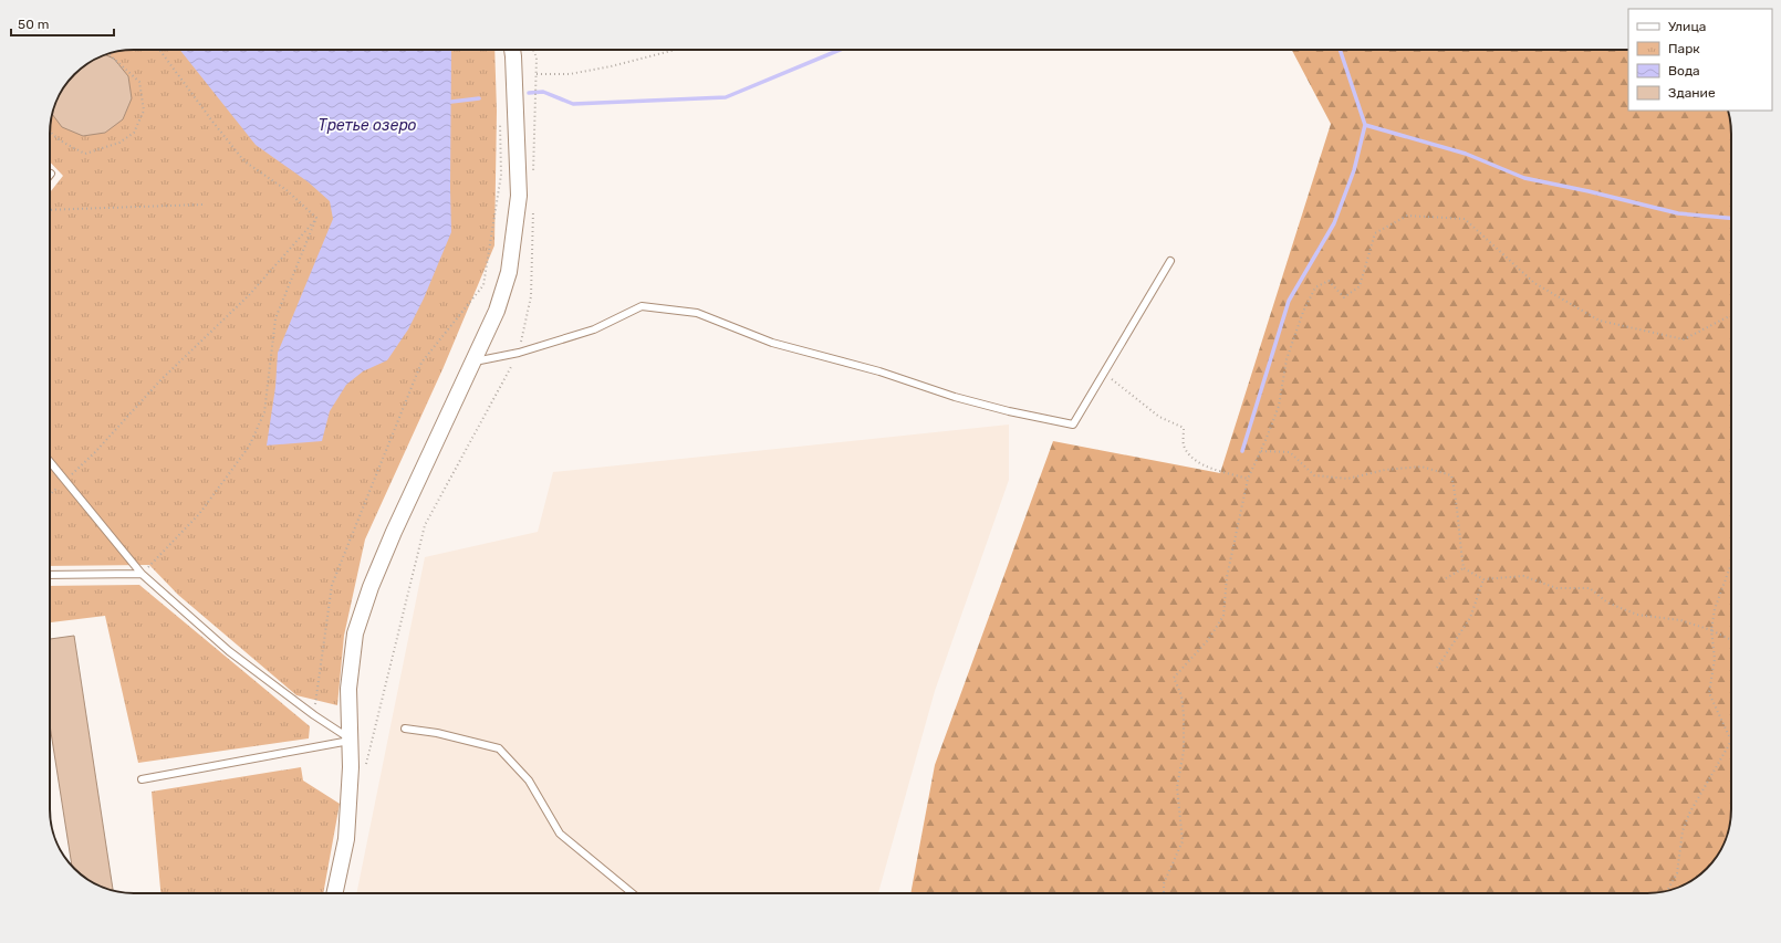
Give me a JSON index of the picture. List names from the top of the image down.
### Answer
{
  "water": ["Третье озеро"],
  "legend": [
    "Улица",
    "Парк",
    "Вода",
    "Здание"
  ],
  "scale_bar": "50 m"
}
